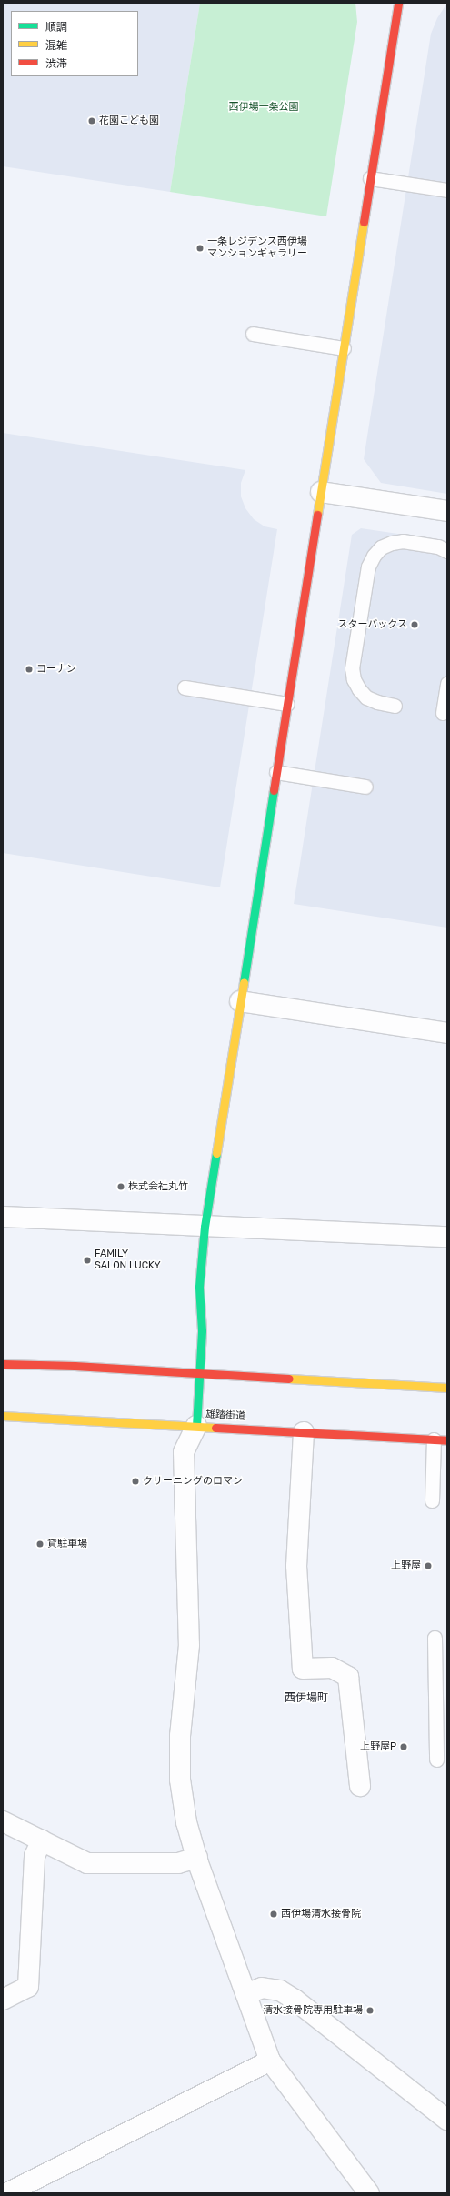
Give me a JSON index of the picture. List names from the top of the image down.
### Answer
{
  "streets": {
    "street": ["雄踏街道"]
  },
  "districts": ["西伊場町"],
  "parks": ["西伊場一条公園"],
  "places": [
    "花園こども園",
    "一条レジデンス西伊場 マンションギャラリー",
    "スターバックス",
    "コーナン",
    "株式会社丸竹",
    "FAMILY SALON LUCKY",
    "クリーニングのロマン",
    "貸駐車場",
    "上野屋",
    "上野屋P",
    "西伊場清水接骨院",
    "清水接骨院専用駐車場"
  ],
  "legend": ["順調", "混雑", "渋滞"]
}
